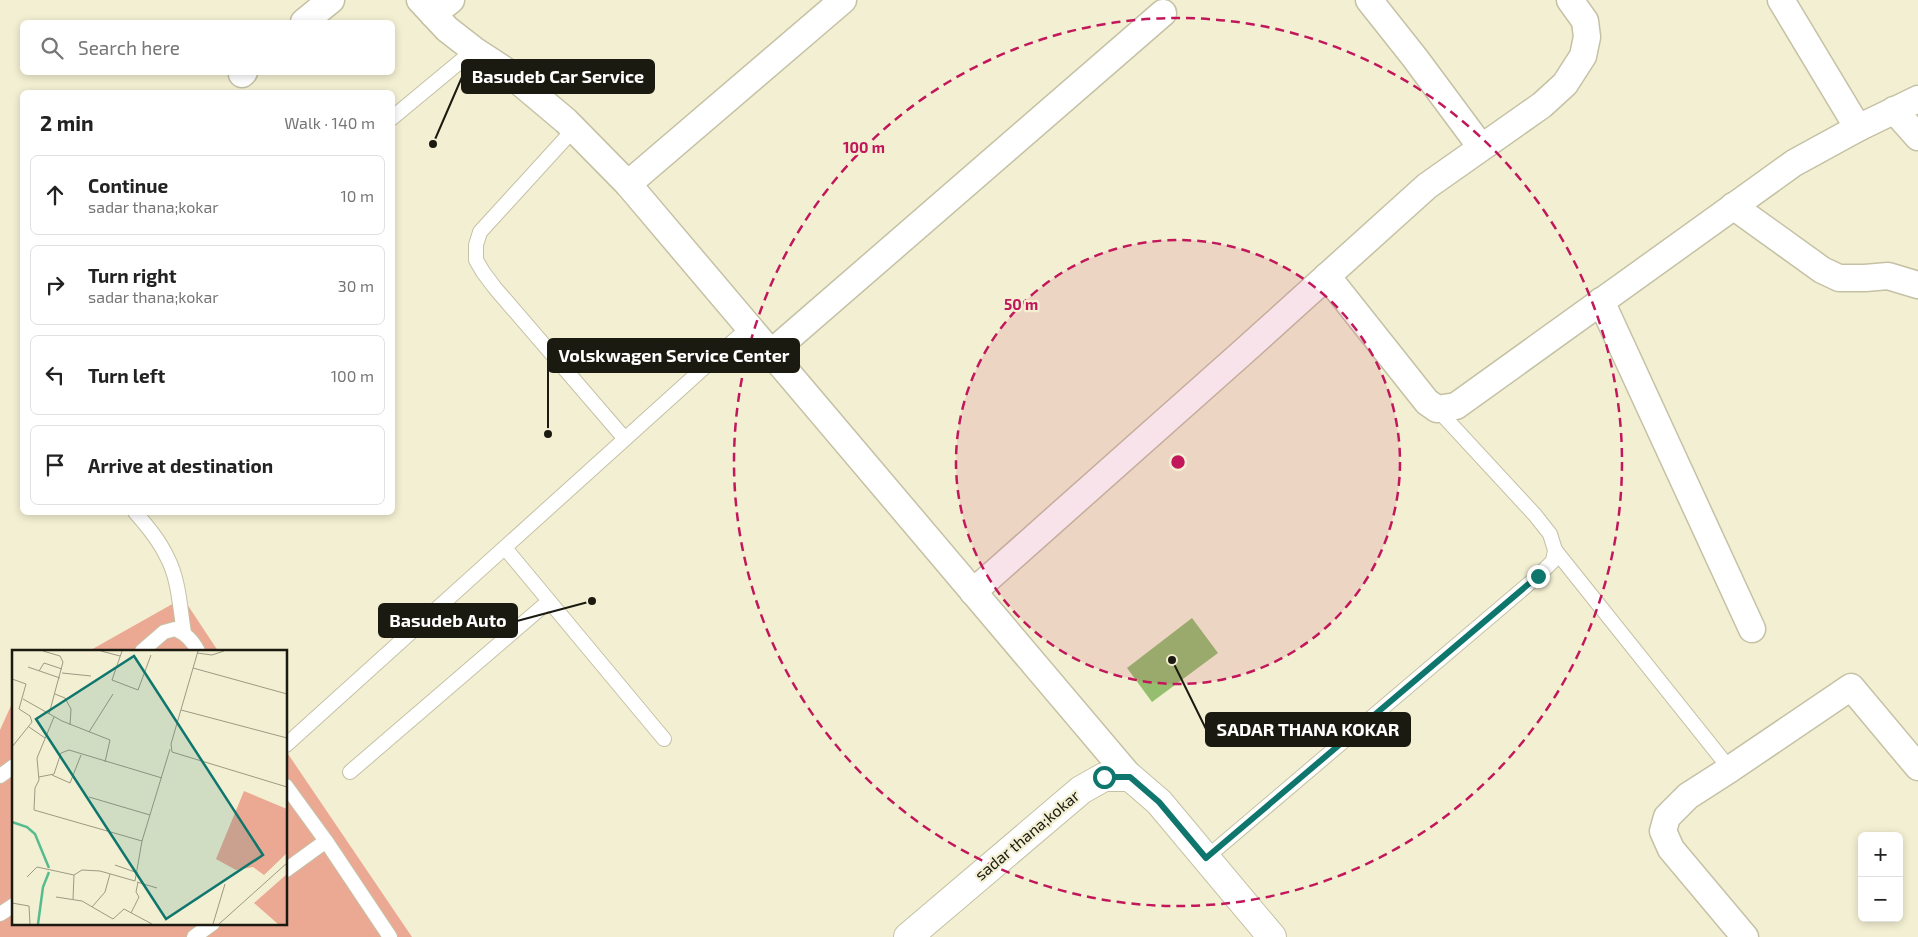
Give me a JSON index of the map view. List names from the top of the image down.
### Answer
{
  "streets": {
    "street": ["sadar thana;kokar"]
  },
  "places": [
    "Basudeb Car Service",
    "Volskwagen Service Center",
    "Basudeb Auto",
    "SADAR THANA KOKAR"
  ],
  "page": {
    "search": "Search here",
    "heading": ["2 min", "Walk · 140 m"],
    "list": [
      ["Continue", "sadar thana;kokar", "10 m"],
      ["Turn right", "sadar thana;kokar", "30 m"],
      ["Turn left", "100 m"],
      "Arrive at destination"
    ],
    "map_buttons": ["+", "−"]
  },
  "rings": ["100 m", "50 m"]
}
